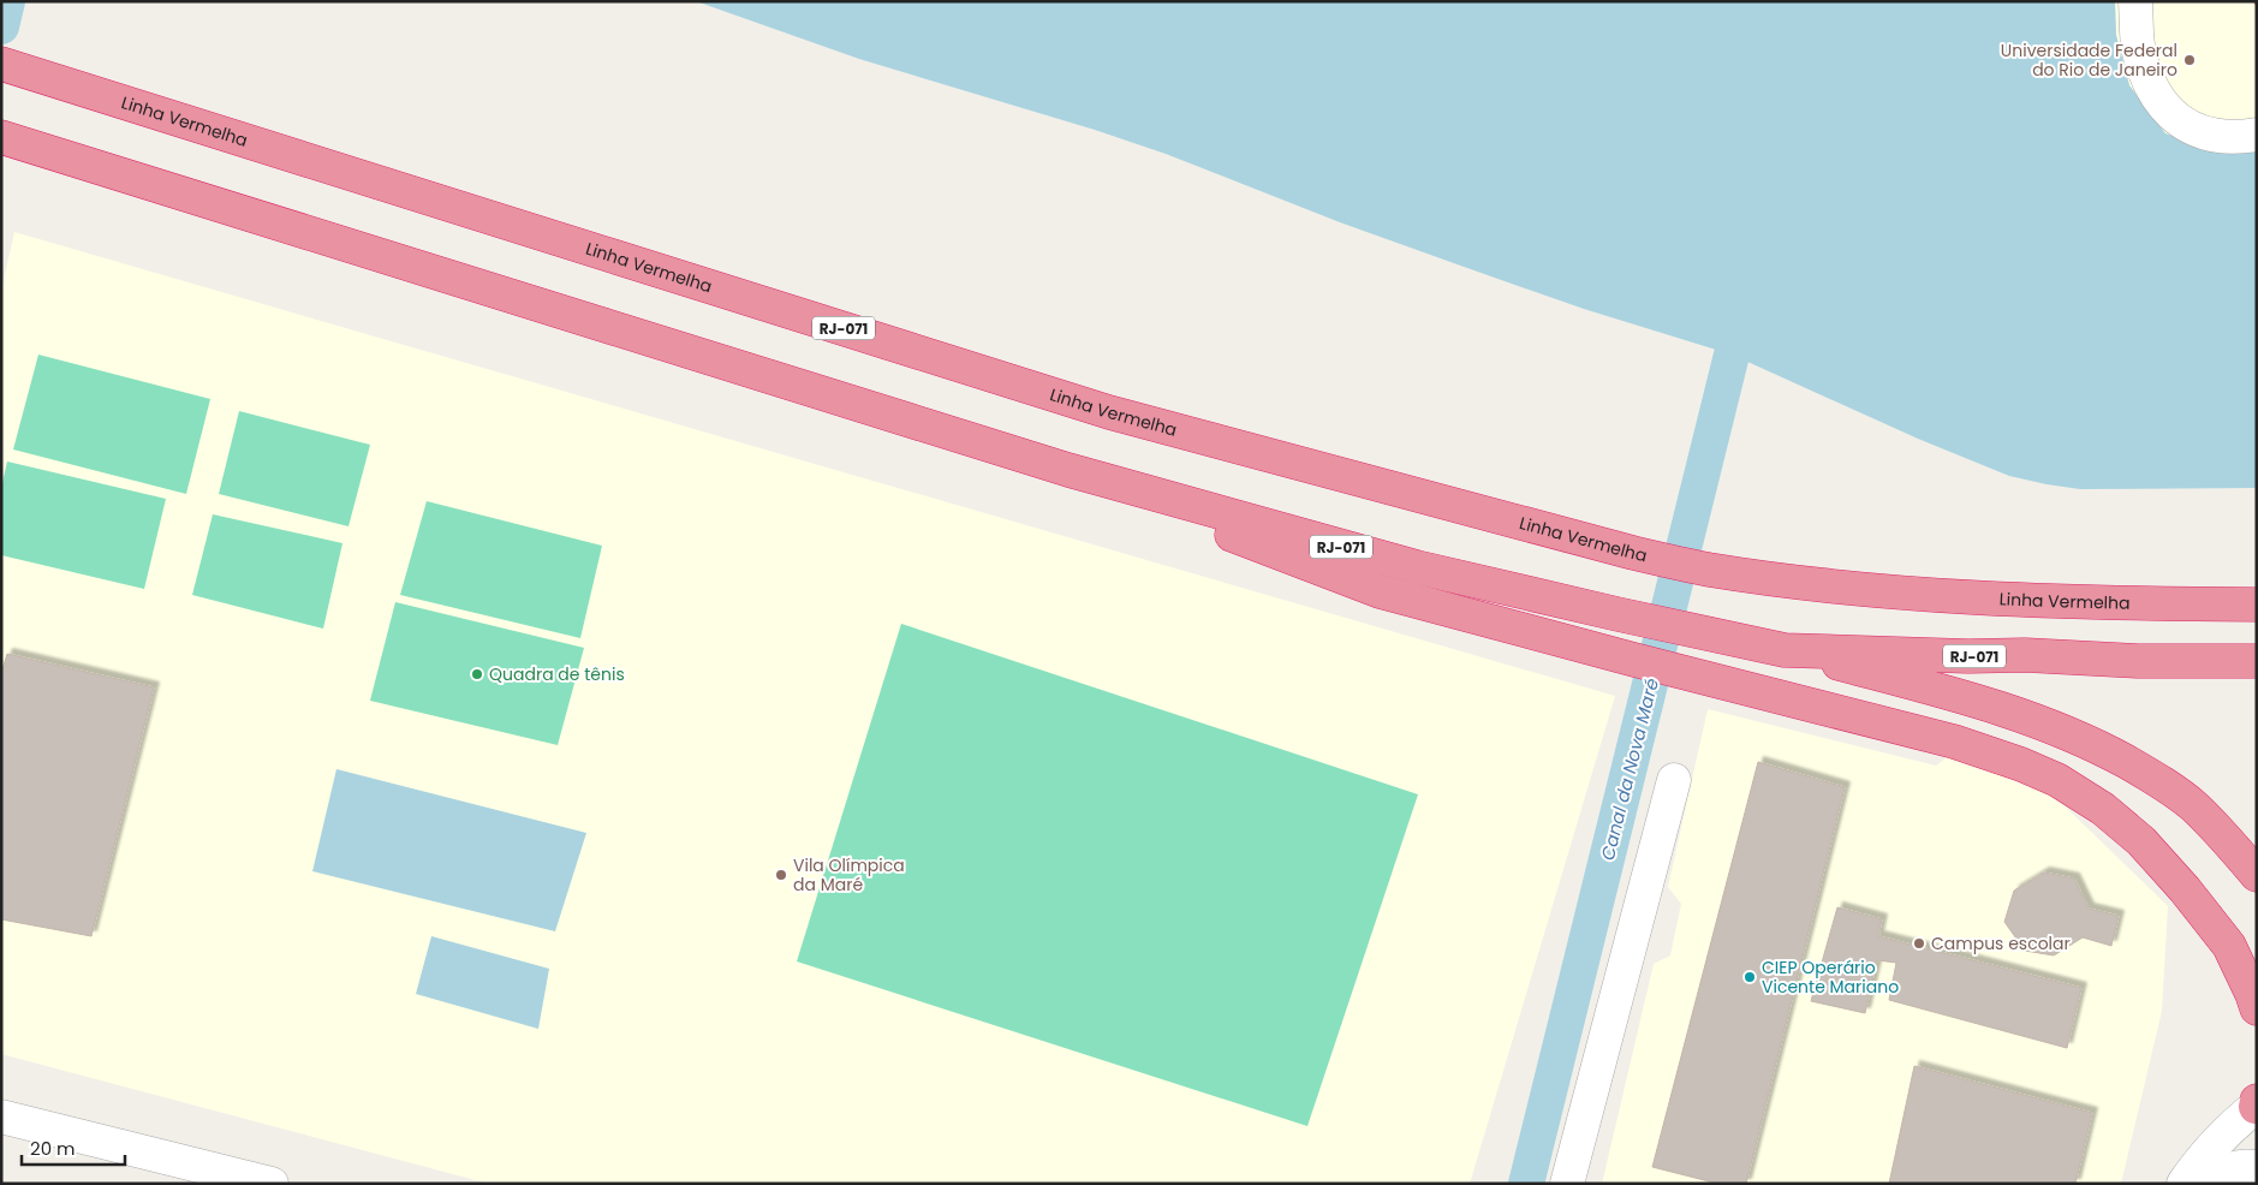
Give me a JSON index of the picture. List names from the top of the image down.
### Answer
{
  "streets": {
    "highway": ["Linha Vermelha", "RJ-071"]
  },
  "water": ["Canal da Nova Maré"],
  "places": [
    "Universidade Federal do Rio de Janeiro",
    "Quadra de tênis",
    "Vila Olímpica da Maré",
    "Campus escolar",
    "CIEP Operário Vicente Mariano"
  ],
  "scale_bar": "20 m"
}
